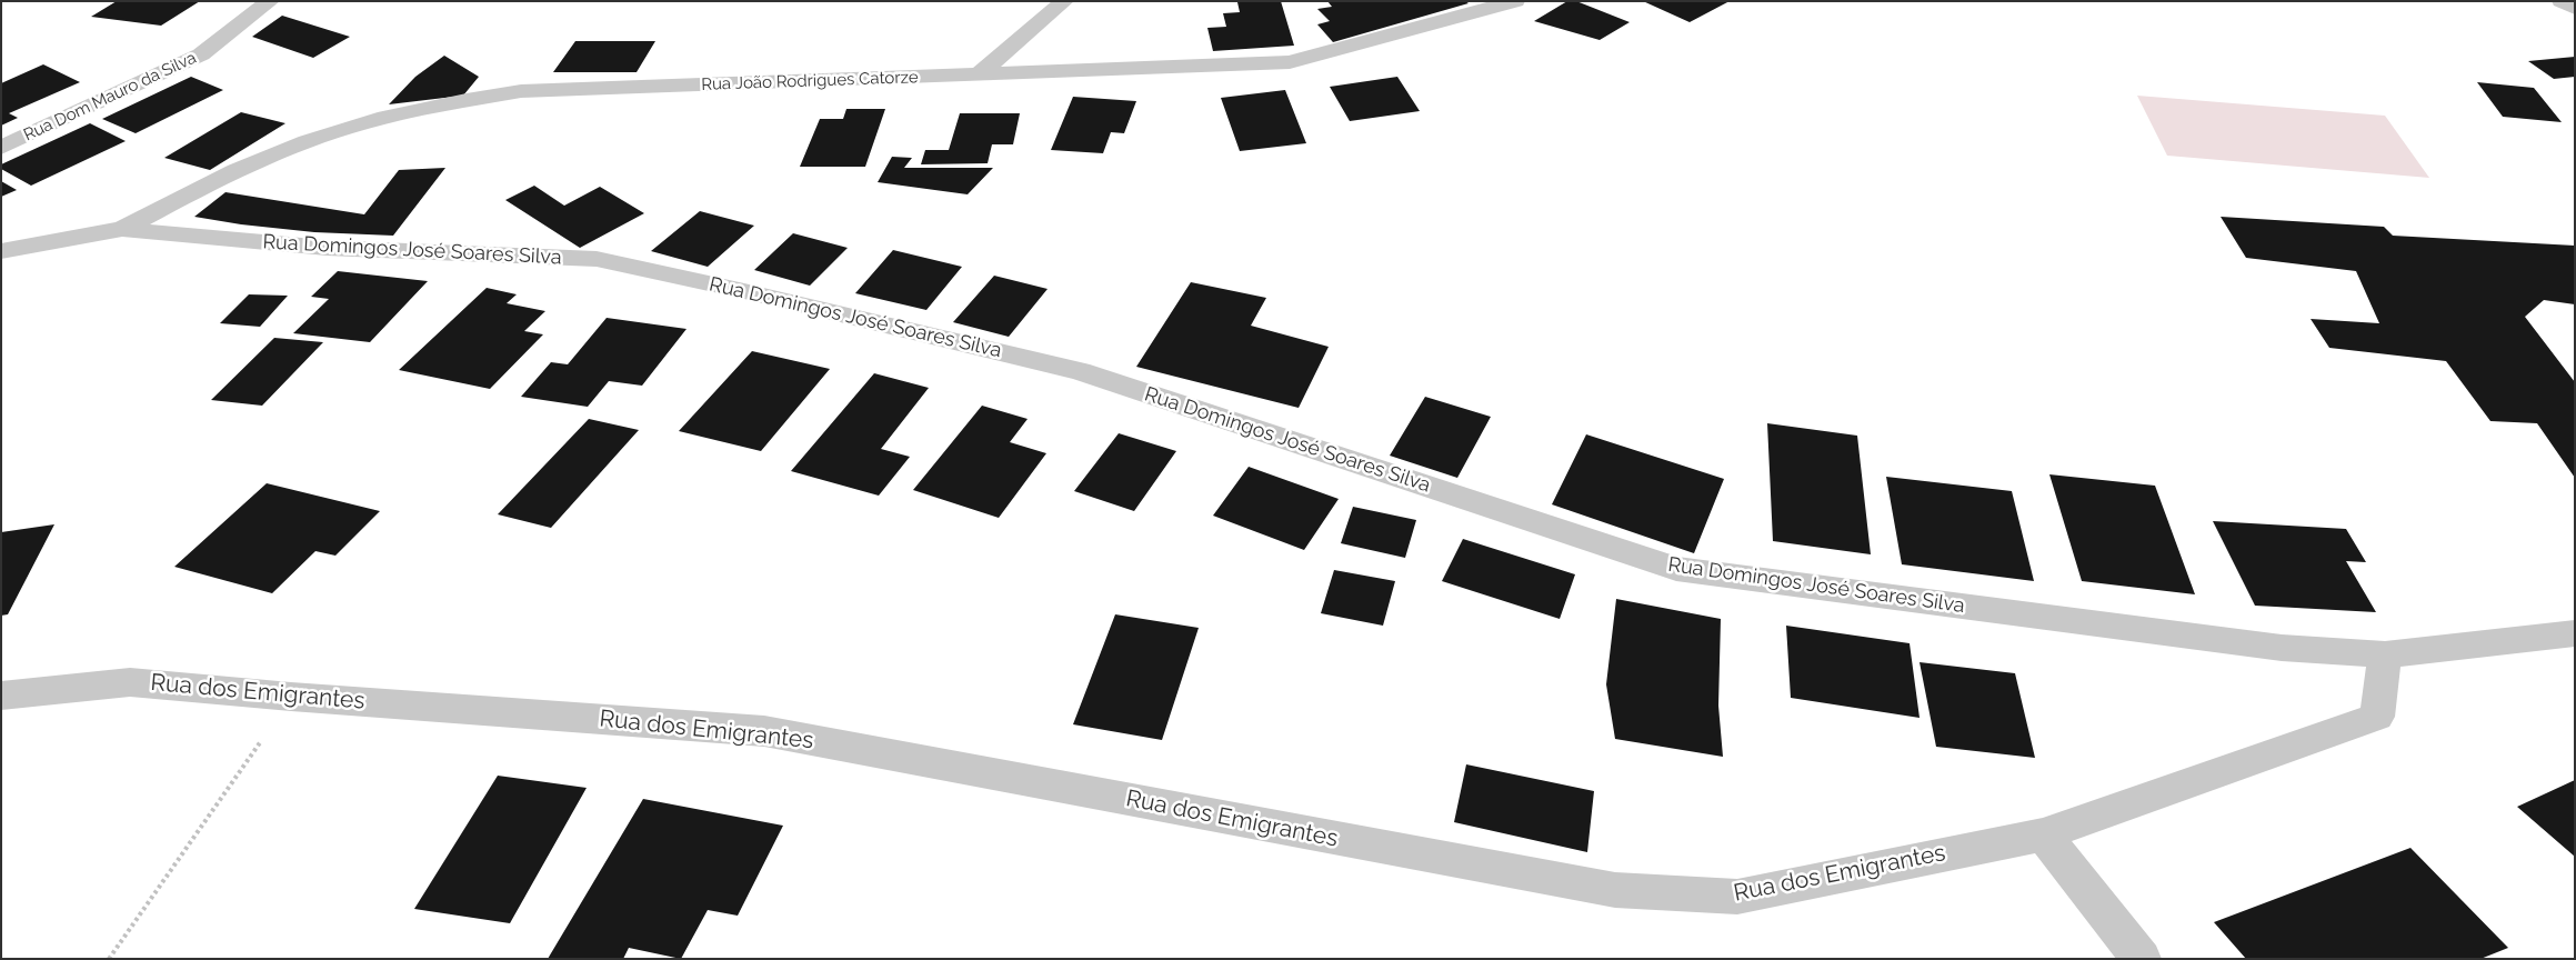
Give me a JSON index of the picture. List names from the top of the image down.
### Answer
{
  "streets": {
    "street": [
      "Rua João Rodrigues Catorze",
      "Rua Dom Mauro da Silva",
      "Rua Domingos José Soares Silva",
      "Rua dos Emigrantes"
    ]
  },
  "crossings": [
    ["Rua João Rodrigues Catorze", "Rua Domingos José Soares Silva"],
    ["Rua Domingos José Soares Silva", "Rua dos Emigrantes"]
  ]
}
